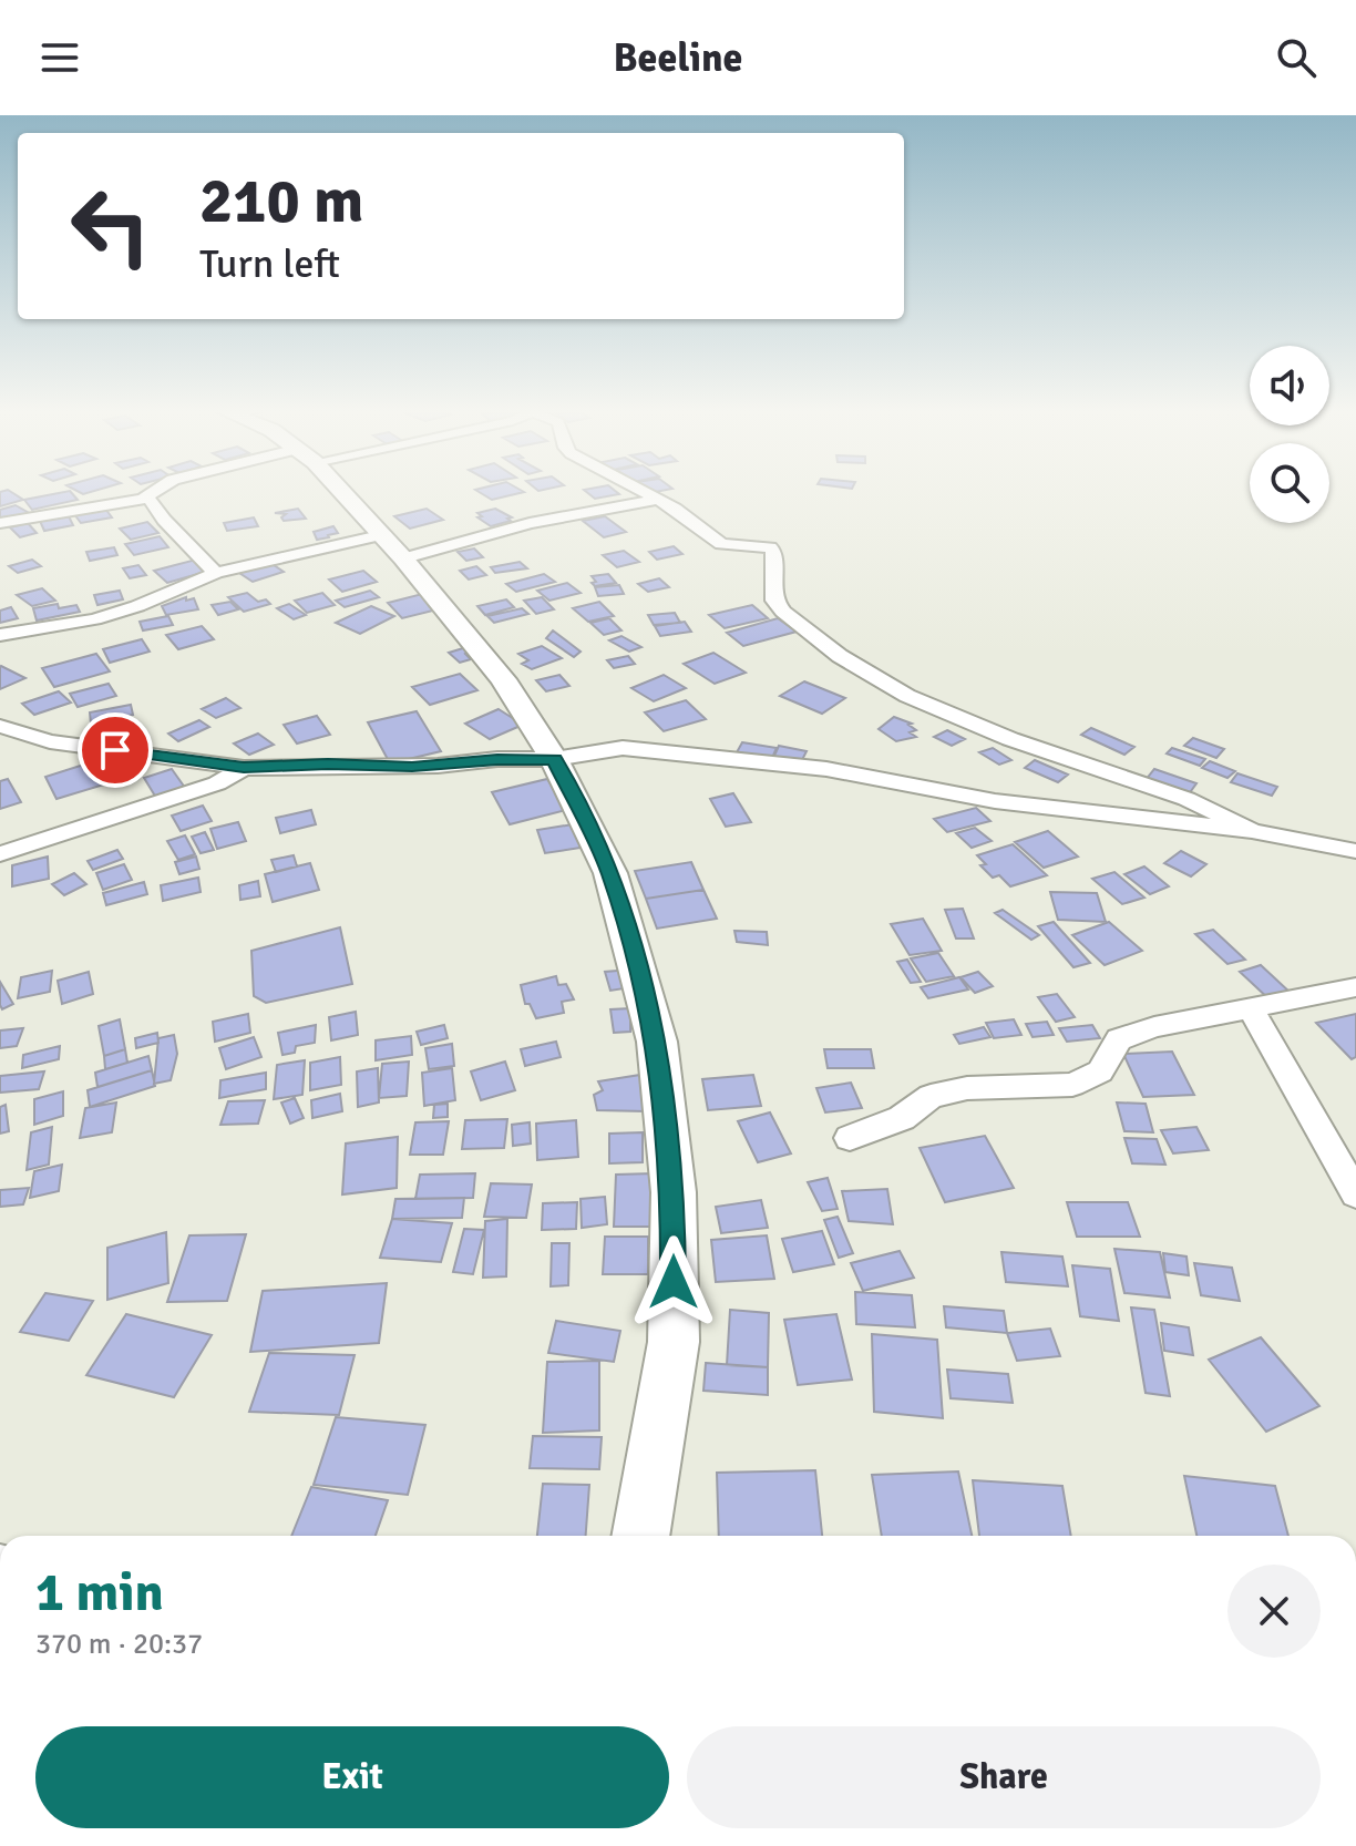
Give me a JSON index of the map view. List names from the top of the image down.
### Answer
{
  "page": {
    "header": "Beeline",
    "turn": ["210 m", "Turn left"],
    "heading": ["1 min", "370 m · 20:37"],
    "buttons": ["Exit", "Share"]
  }
}
